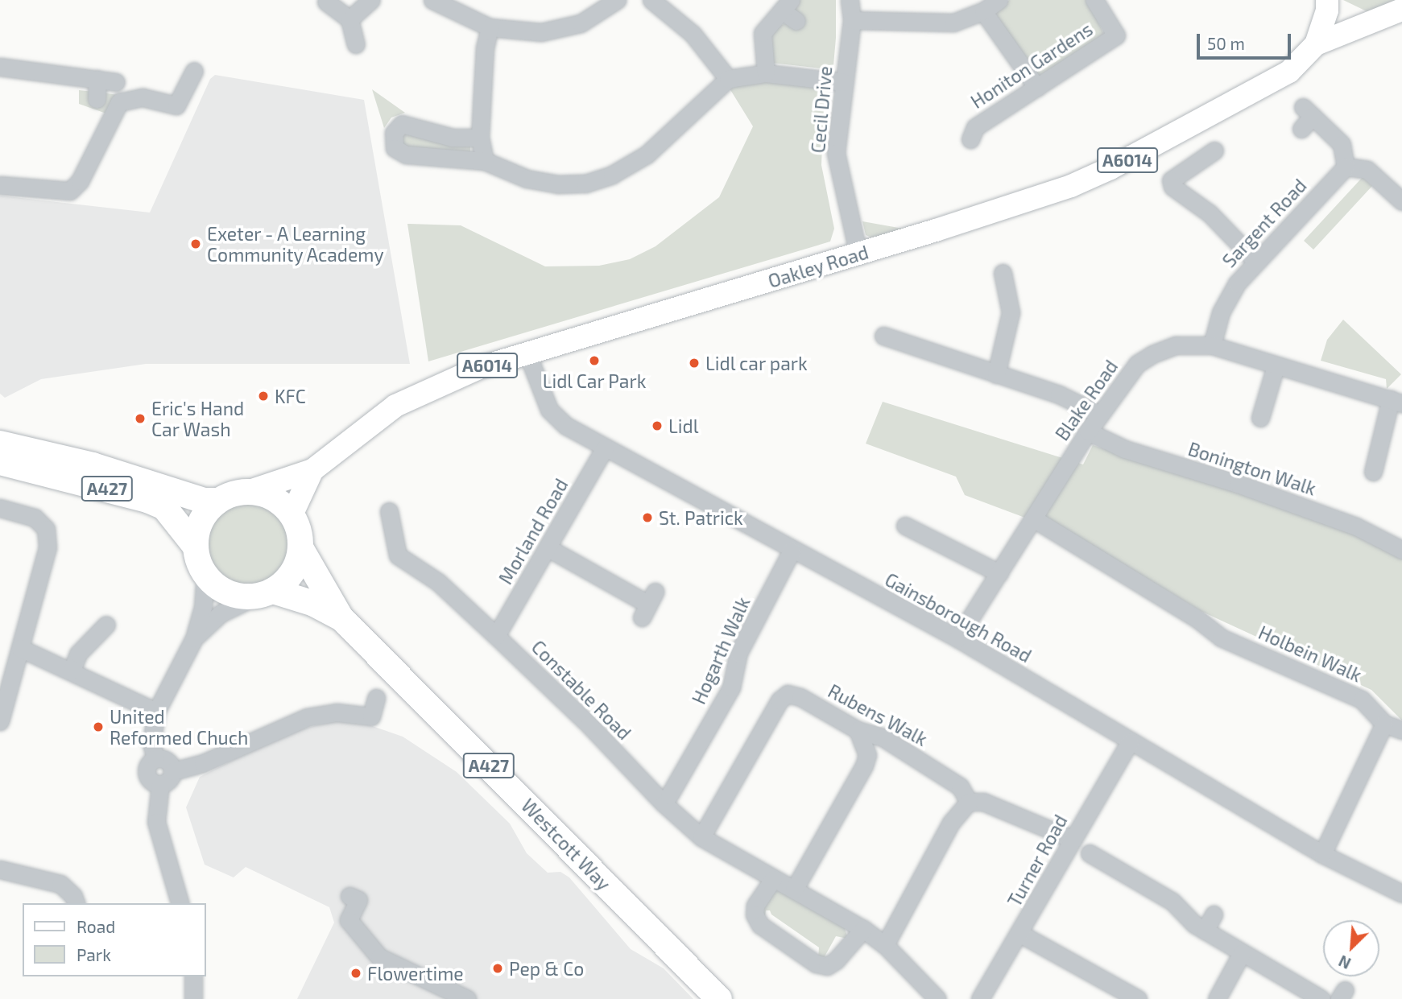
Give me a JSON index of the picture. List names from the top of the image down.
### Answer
{
  "streets": {
    "highway": ["A427", "Westcott Way"],
    "main road": ["A6014", "Oakley Road"],
    "street": [
      "Honiton Gardens",
      "Cecil Drive",
      "Sargent Road",
      "Blake Road",
      "Bonington Walk",
      "Morland Road",
      "Gainsborough Road",
      "Hogarth Walk",
      "Holbein Walk",
      "Constable Road",
      "Rubens Walk",
      "Turner Road"
    ]
  },
  "crossings": [
    ["Cecil Drive", "Oakley Road"],
    ["A6014", "Oakley Road"],
    ["A6014", "A427"],
    ["A6014", "Westcott Way"],
    ["Sargent Road", "Blake Road"],
    ["Oakley Road", "Gainsborough Road"],
    ["Blake Road", "Bonington Walk"],
    ["Blake Road", "Gainsborough Road"],
    ["Blake Road", "Holbein Walk"],
    ["A427", "Westcott Way"],
    ["Morland Road", "Gainsborough Road"],
    ["Morland Road", "Constable Road"],
    ["Gainsborough Road", "Hogarth Walk"],
    ["Gainsborough Road", "Turner Road"],
    ["Constable Road", "Rubens Walk"]
  ],
  "places": [
    "Exeter - A Learning Community Academy",
    "Lidl Car Park",
    "Lidl car park",
    "KFC",
    "Eric's Hand Car Wash",
    "Lidl",
    "St. Patrick",
    "United Reformed Chuch",
    "Pep & Co",
    "Flowertime"
  ],
  "legend": ["Road", "Park"],
  "scale_bar": "50 m",
  "north": "bottom left"
}
